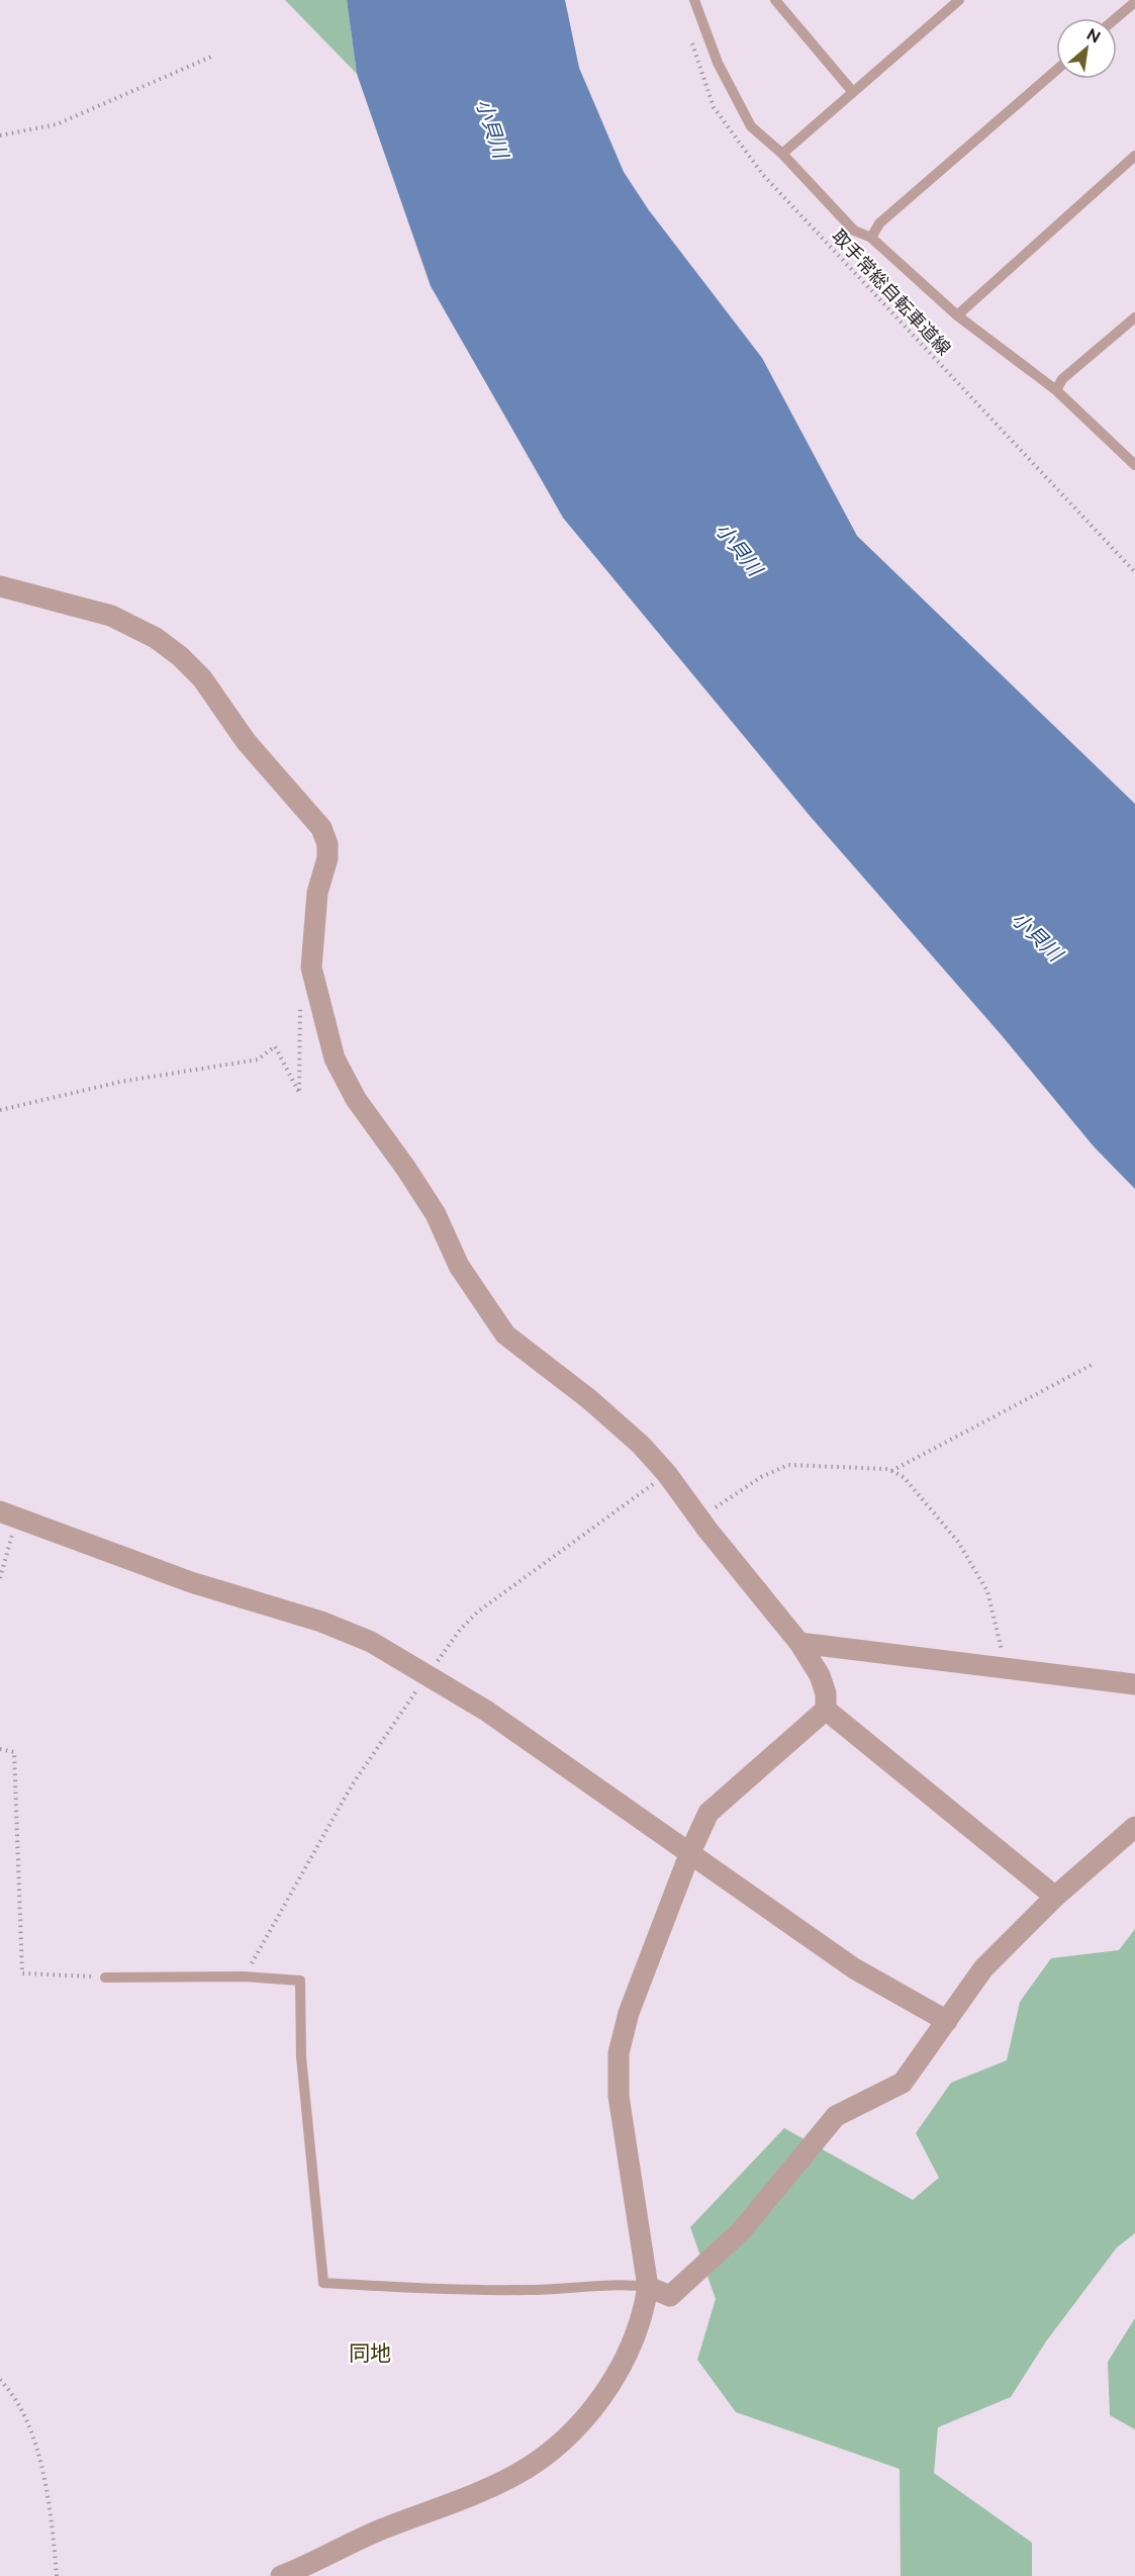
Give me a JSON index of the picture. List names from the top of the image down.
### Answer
{
  "streets": {
    "path": ["取手常総自転車道線"]
  },
  "districts": ["同地"],
  "water": ["小貝川"],
  "north": "top right"
}
